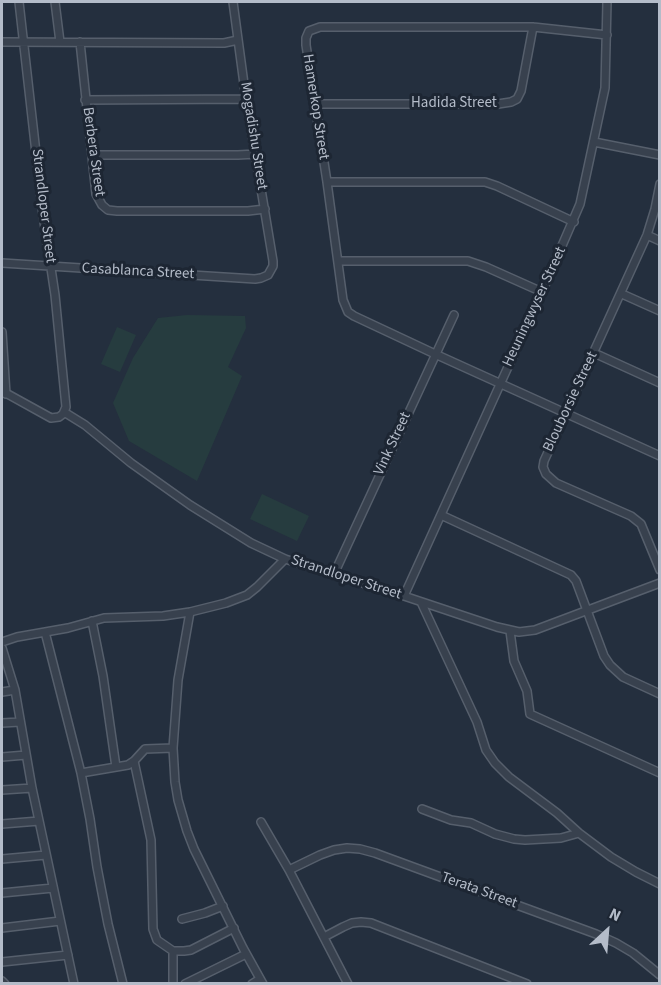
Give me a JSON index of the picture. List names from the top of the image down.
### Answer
{
  "streets": {
    "street": [
      "Hadida Street",
      "Hamerkop Street",
      "Mogadishu Street",
      "Berbera Street",
      "Strandloper Street",
      "Casablanca Street",
      "Heuningwyser Street",
      "Blouborsie Street",
      "Vink Street",
      "Terata Street"
    ]
  },
  "crossings": [
    ["Hadida Street", "Hamerkop Street"],
    ["Hamerkop Street", "Heuningwyser Street"],
    ["Hamerkop Street", "Blouborsie Street"],
    ["Hamerkop Street", "Vink Street"],
    ["Mogadishu Street", "Berbera Street"],
    ["Mogadishu Street", "Casablanca Street"],
    ["Strandloper Street", "Casablanca Street"],
    ["Strandloper Street", "Heuningwyser Street"],
    ["Strandloper Street", "Vink Street"]
  ],
  "north": "top right"
}
